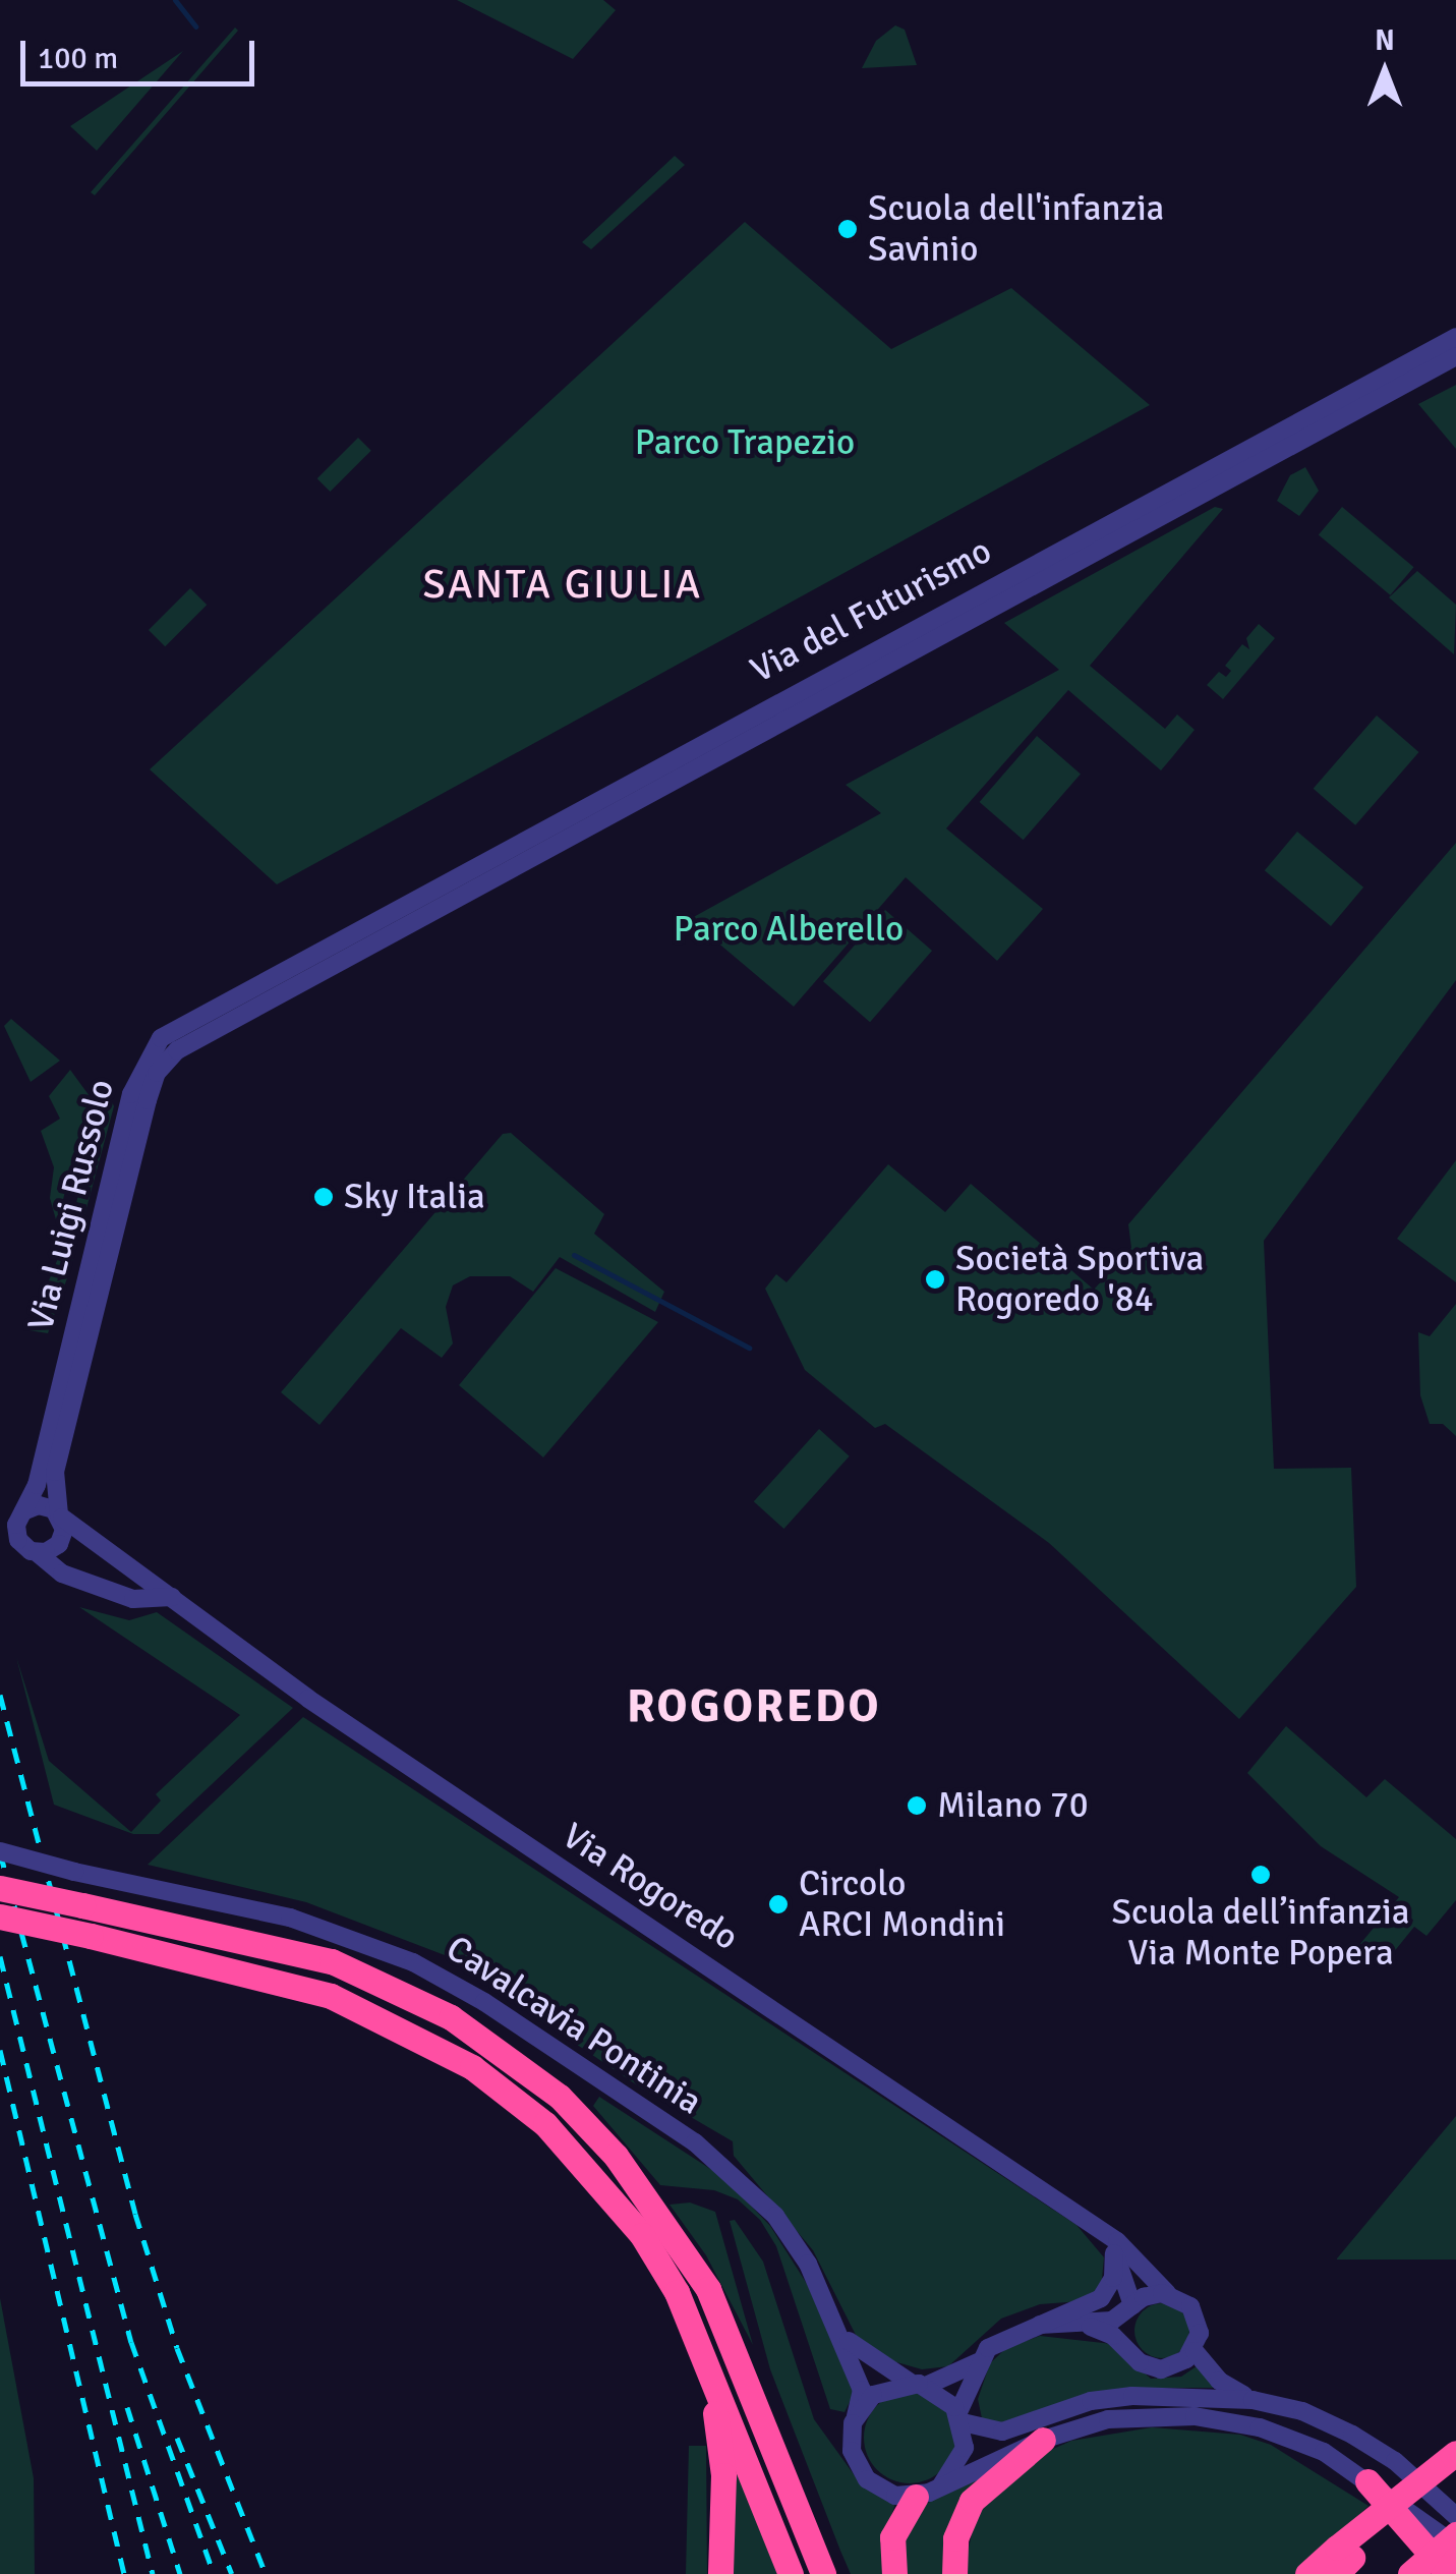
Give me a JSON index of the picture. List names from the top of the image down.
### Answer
{
  "streets": {
    "street": [
      "Via del Futurismo",
      "Via Luigi Russolo",
      "Via Rogoredo",
      "Cavalcavia Pontinia"
    ]
  },
  "crossings": [
    ["Via del Futurismo", "Via Luigi Russolo"],
    ["Via Luigi Russolo", "Via Rogoredo"]
  ],
  "districts": ["SANTA GIULIA", "ROGOREDO"],
  "parks": ["Parco Trapezio", "Parco Alberello"],
  "places": [
    "Scuola dell'infanzia Savinio",
    "Sky Italia",
    "Società Sportiva Rogoredo '84",
    "Milano 70",
    "Scuola dell’infanzia Via Monte Popera",
    "Circolo ARCI Mondini"
  ],
  "scale_bar": "100 m",
  "north": "top"
}
